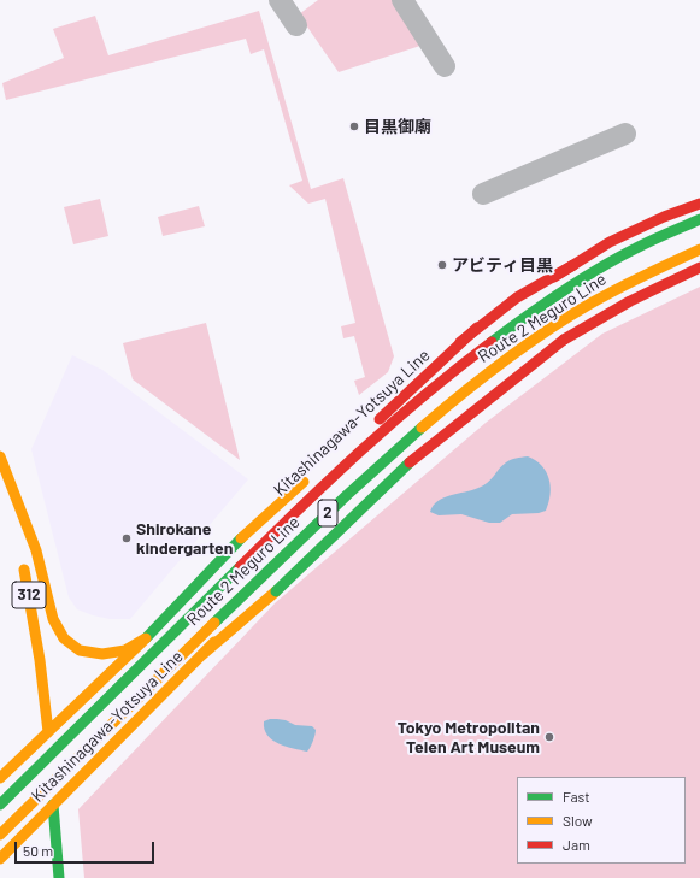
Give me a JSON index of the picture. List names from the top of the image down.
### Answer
{
  "streets": {
    "main road": [
      "Route 2 Meguro Line",
      "Kitashinagawa-Yotsuya Line",
      "2",
      "312"
    ]
  },
  "crossings": [
    ["Kitashinagawa-Yotsuya Line", "312"]
  ],
  "places": [
    "目黒御廟",
    "アビティ目黒",
    "Shirokane kindergarten",
    "Tokyo Metropolitan Teien Art Museum"
  ],
  "legend": ["Fast", "Slow", "Jam"],
  "scale_bar": "50 m"
}
